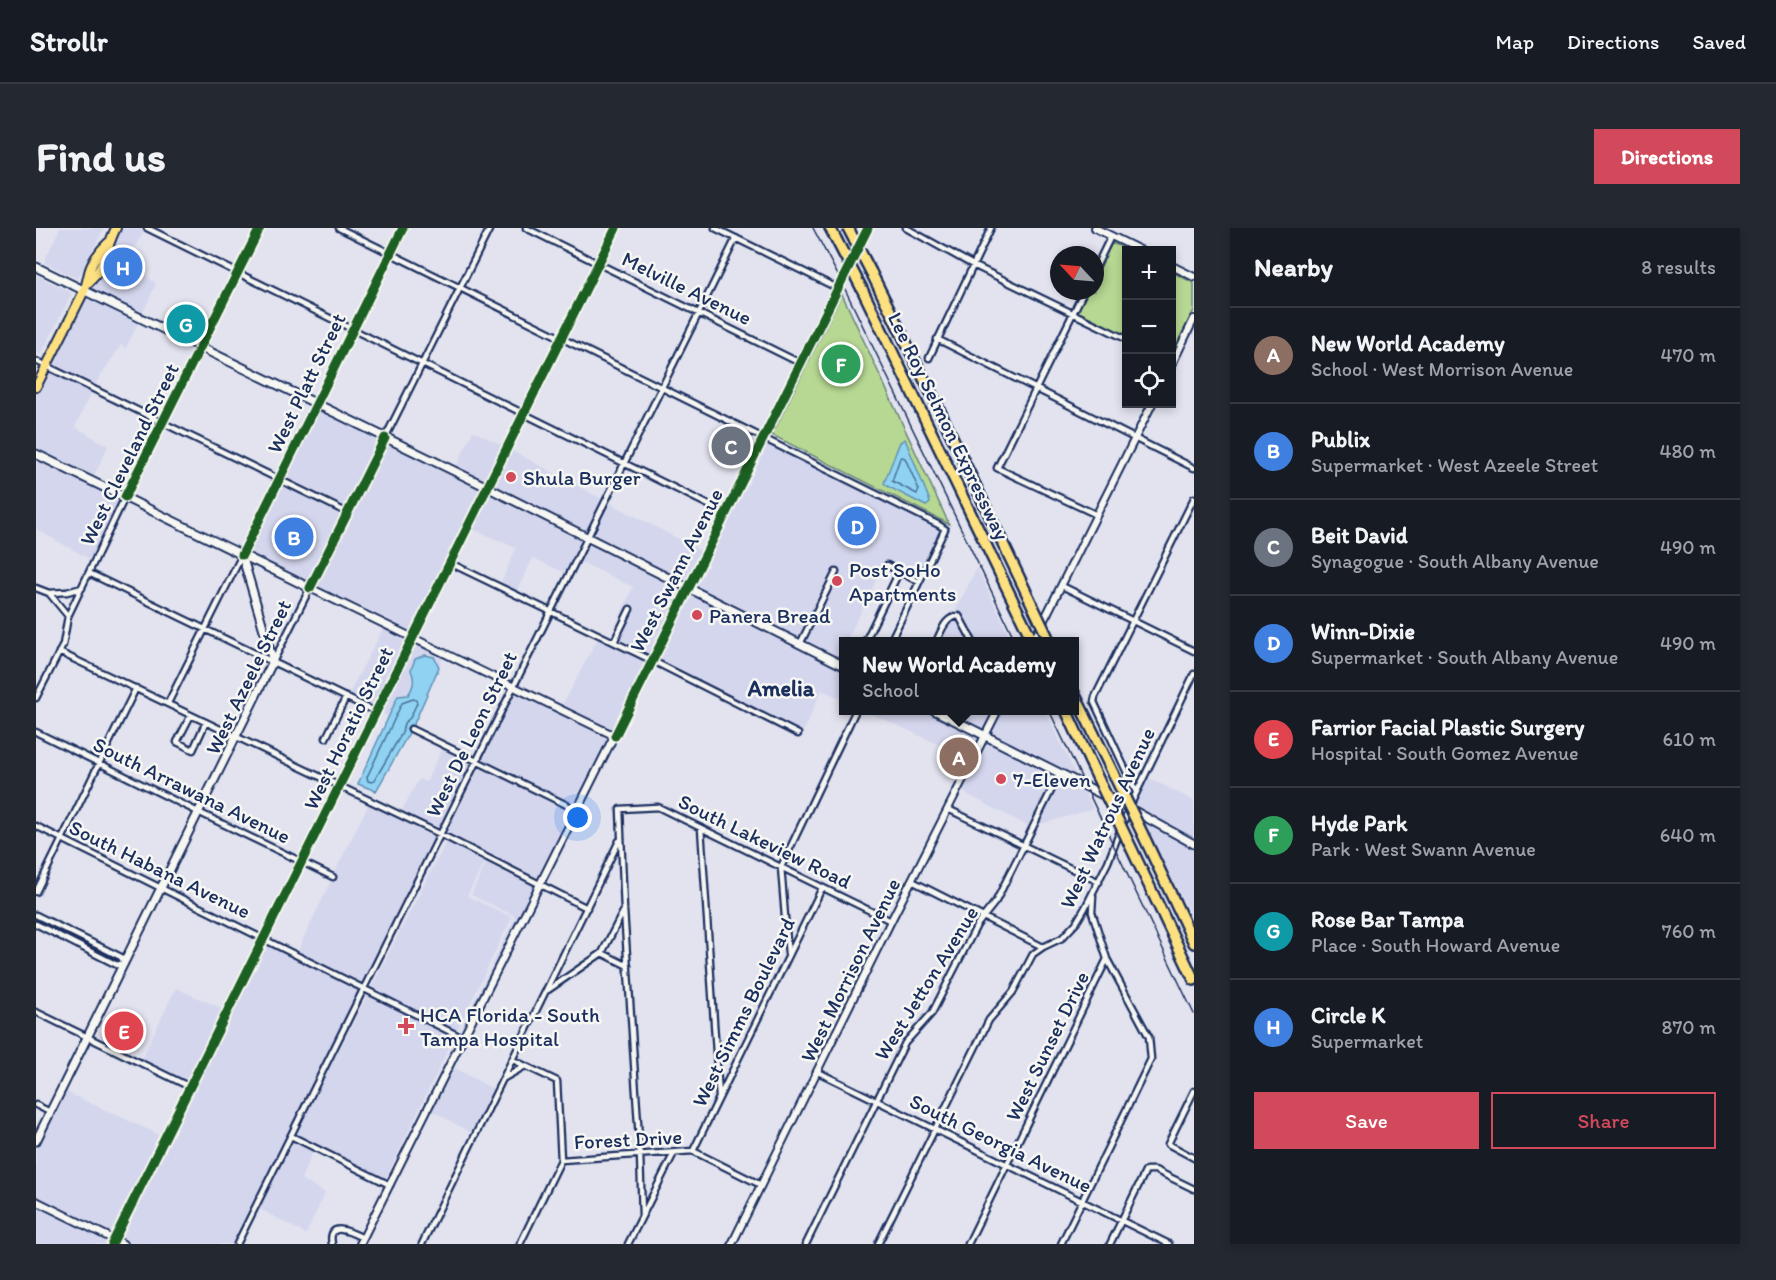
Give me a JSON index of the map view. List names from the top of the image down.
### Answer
{
  "streets": {
    "highway": ["Lee Roy Selmon Expressway"],
    "main road": ["West Platt Street", "West Cleveland Street", "West Azeele Street"],
    "street": [
      "Melville Avenue",
      "West Swann Avenue",
      "West Horatio Street",
      "West De Leon Street",
      "South Arrawana Avenue",
      "West Watrous Avenue",
      "South Lakeview Road",
      "South Habana Avenue",
      "West Morrison Avenue",
      "West Jetton Avenue",
      "West Simms Boulevard",
      "West Sunset Drive",
      "Forest Drive",
      "South Georgia Avenue"
    ]
  },
  "crossings": [
    ["Melville Avenue", "West Swann Avenue"],
    ["Melville Avenue", "West Horatio Street"],
    ["Melville Avenue", "West De Leon Street"],
    ["West Swann Avenue", "South Habana Avenue"],
    ["West Azeele Street", "South Arrawana Avenue"],
    ["West Azeele Street", "South Habana Avenue"],
    ["West Horatio Street", "South Arrawana Avenue"],
    ["West Horatio Street", "South Habana Avenue"],
    ["West De Leon Street", "South Habana Avenue"],
    ["West Watrous Avenue", "South Georgia Avenue"],
    ["South Lakeview Road", "West Morrison Avenue"],
    ["South Lakeview Road", "West Simms Boulevard"],
    ["West Morrison Avenue", "Forest Drive"],
    ["West Morrison Avenue", "South Georgia Avenue"],
    ["West Jetton Avenue", "South Georgia Avenue"],
    ["West Simms Boulevard", "Forest Drive"],
    ["West Sunset Drive", "South Georgia Avenue"]
  ],
  "districts": ["Amelia"],
  "places": {
    "other": [
      "Shula Burger",
      "Post SoHo Apartments",
      "Panera Bread",
      "7-Eleven"
    ],
    "health": ["HCA Florida - South Tampa Hospital"]
  },
  "north": "top left",
  "page": {
    "header": "Strollr",
    "nav": ["Map", "Directions", "Saved"],
    "buttons": [
      "Directions",
      ["Save", "Share"]
    ],
    "title": "Find us",
    "heading": ["Nearby", "8 results"],
    "pins": [
      "H",
      "G",
      "F",
      "C",
      "D",
      "B",
      "A",
      "E"
    ],
    "map_buttons": ["+", "−"],
    "list": [
      {
        "mark": "A",
        "name": "New World Academy",
        "note": "School · West Morrison Avenue",
        "value": "470 m"
      },
      {
        "mark": "B",
        "name": "Publix",
        "note": "Supermarket · West Azeele Street",
        "value": "480 m"
      },
      {
        "mark": "C",
        "name": "Beit David",
        "note": "Synagogue · South Albany Avenue",
        "value": "490 m"
      },
      {
        "mark": "D",
        "name": "Winn-Dixie",
        "note": "Supermarket · South Albany Avenue",
        "value": "490 m"
      },
      {
        "mark": "E",
        "name": "Farrior Facial Plastic Surgery",
        "note": "Hospital · South Gomez Avenue",
        "value": "610 m"
      },
      {
        "mark": "F",
        "name": "Hyde Park",
        "note": "Park · West Swann Avenue",
        "value": "640 m"
      },
      {
        "mark": "G",
        "name": "Rose Bar Tampa",
        "note": "Place · South Howard Avenue",
        "value": "760 m"
      },
      {
        "mark": "H",
        "name": "Circle K",
        "note": "Supermarket",
        "value": "870 m"
      }
    ],
    "popup": ["New World Academy", "School"]
  }
}
